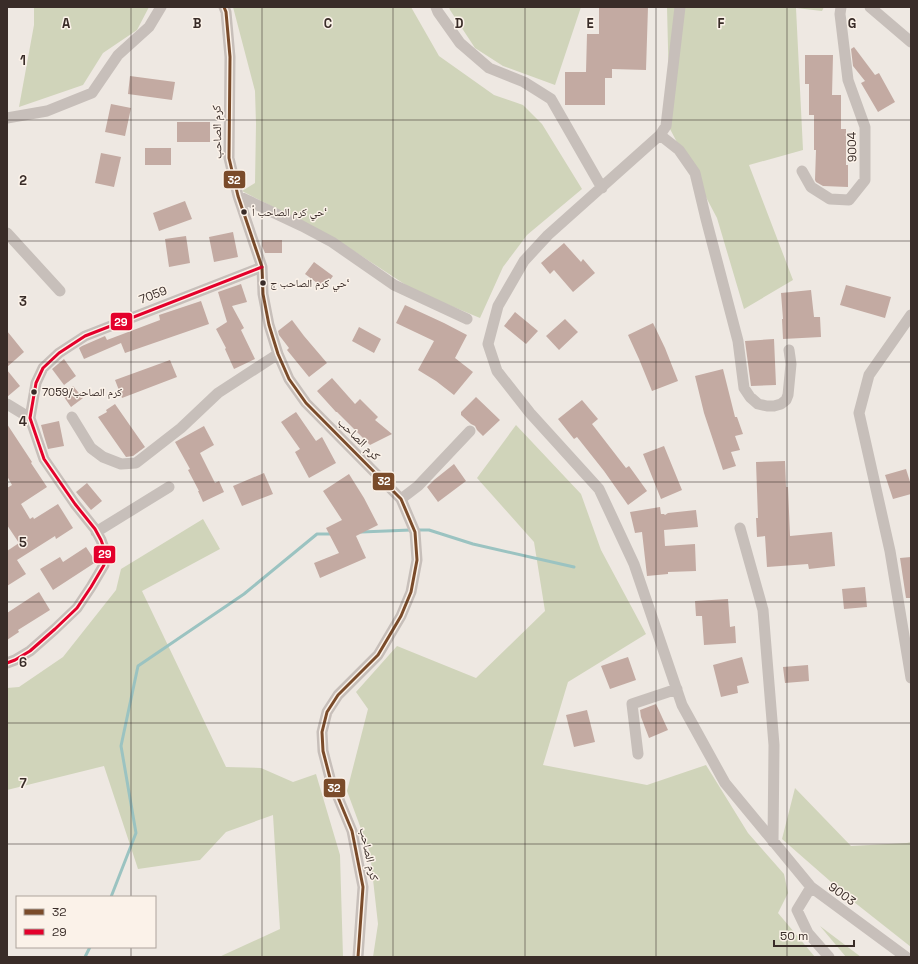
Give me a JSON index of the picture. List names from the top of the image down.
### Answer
{
  "streets": {
    "street": [
      "كرم الصاحب",
      "9004",
      "7059",
      "9003"
    ]
  },
  "crossings": [
    ["كرم الصاحب", "7059"]
  ],
  "places": ["حي كرم الصاحب أ‘", "حي كرم الصاحب ج‘", "كرم الصاحب/7059"],
  "lines": ["transit line 32", "transit line 29"],
  "legend": ["32", "29"],
  "scale_bar": "50 m",
  "grid": {
    "columns": [
      "A",
      "B",
      "C",
      "D",
      "E",
      "F",
      "G"
    ],
    "rows": [
      "1",
      "2",
      "3",
      "4",
      "5",
      "6",
      "7"
    ]
  }
}
